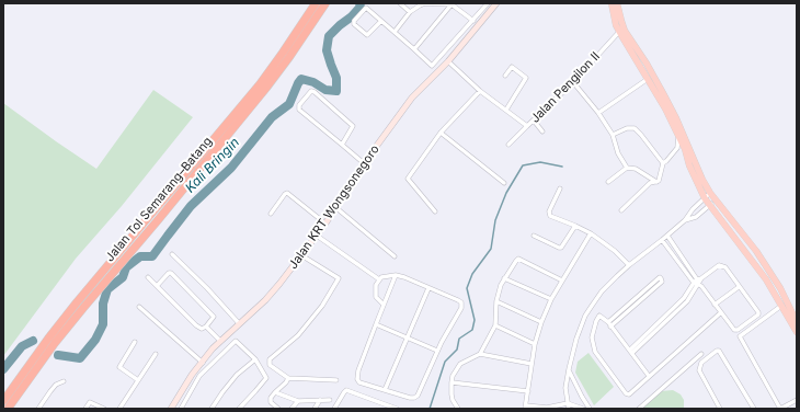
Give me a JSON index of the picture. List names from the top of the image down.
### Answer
{
  "streets": {
    "highway": ["Jalan Tol Semarang–Batang"],
    "street": ["Jalan Pengilon II", "Jalan KRT Wongsonegoro"]
  },
  "crossings": [
    ["Jalan Pengilon II", "Jalan KRT Wongsonegoro"]
  ],
  "water": ["Kali Bringin"]
}
